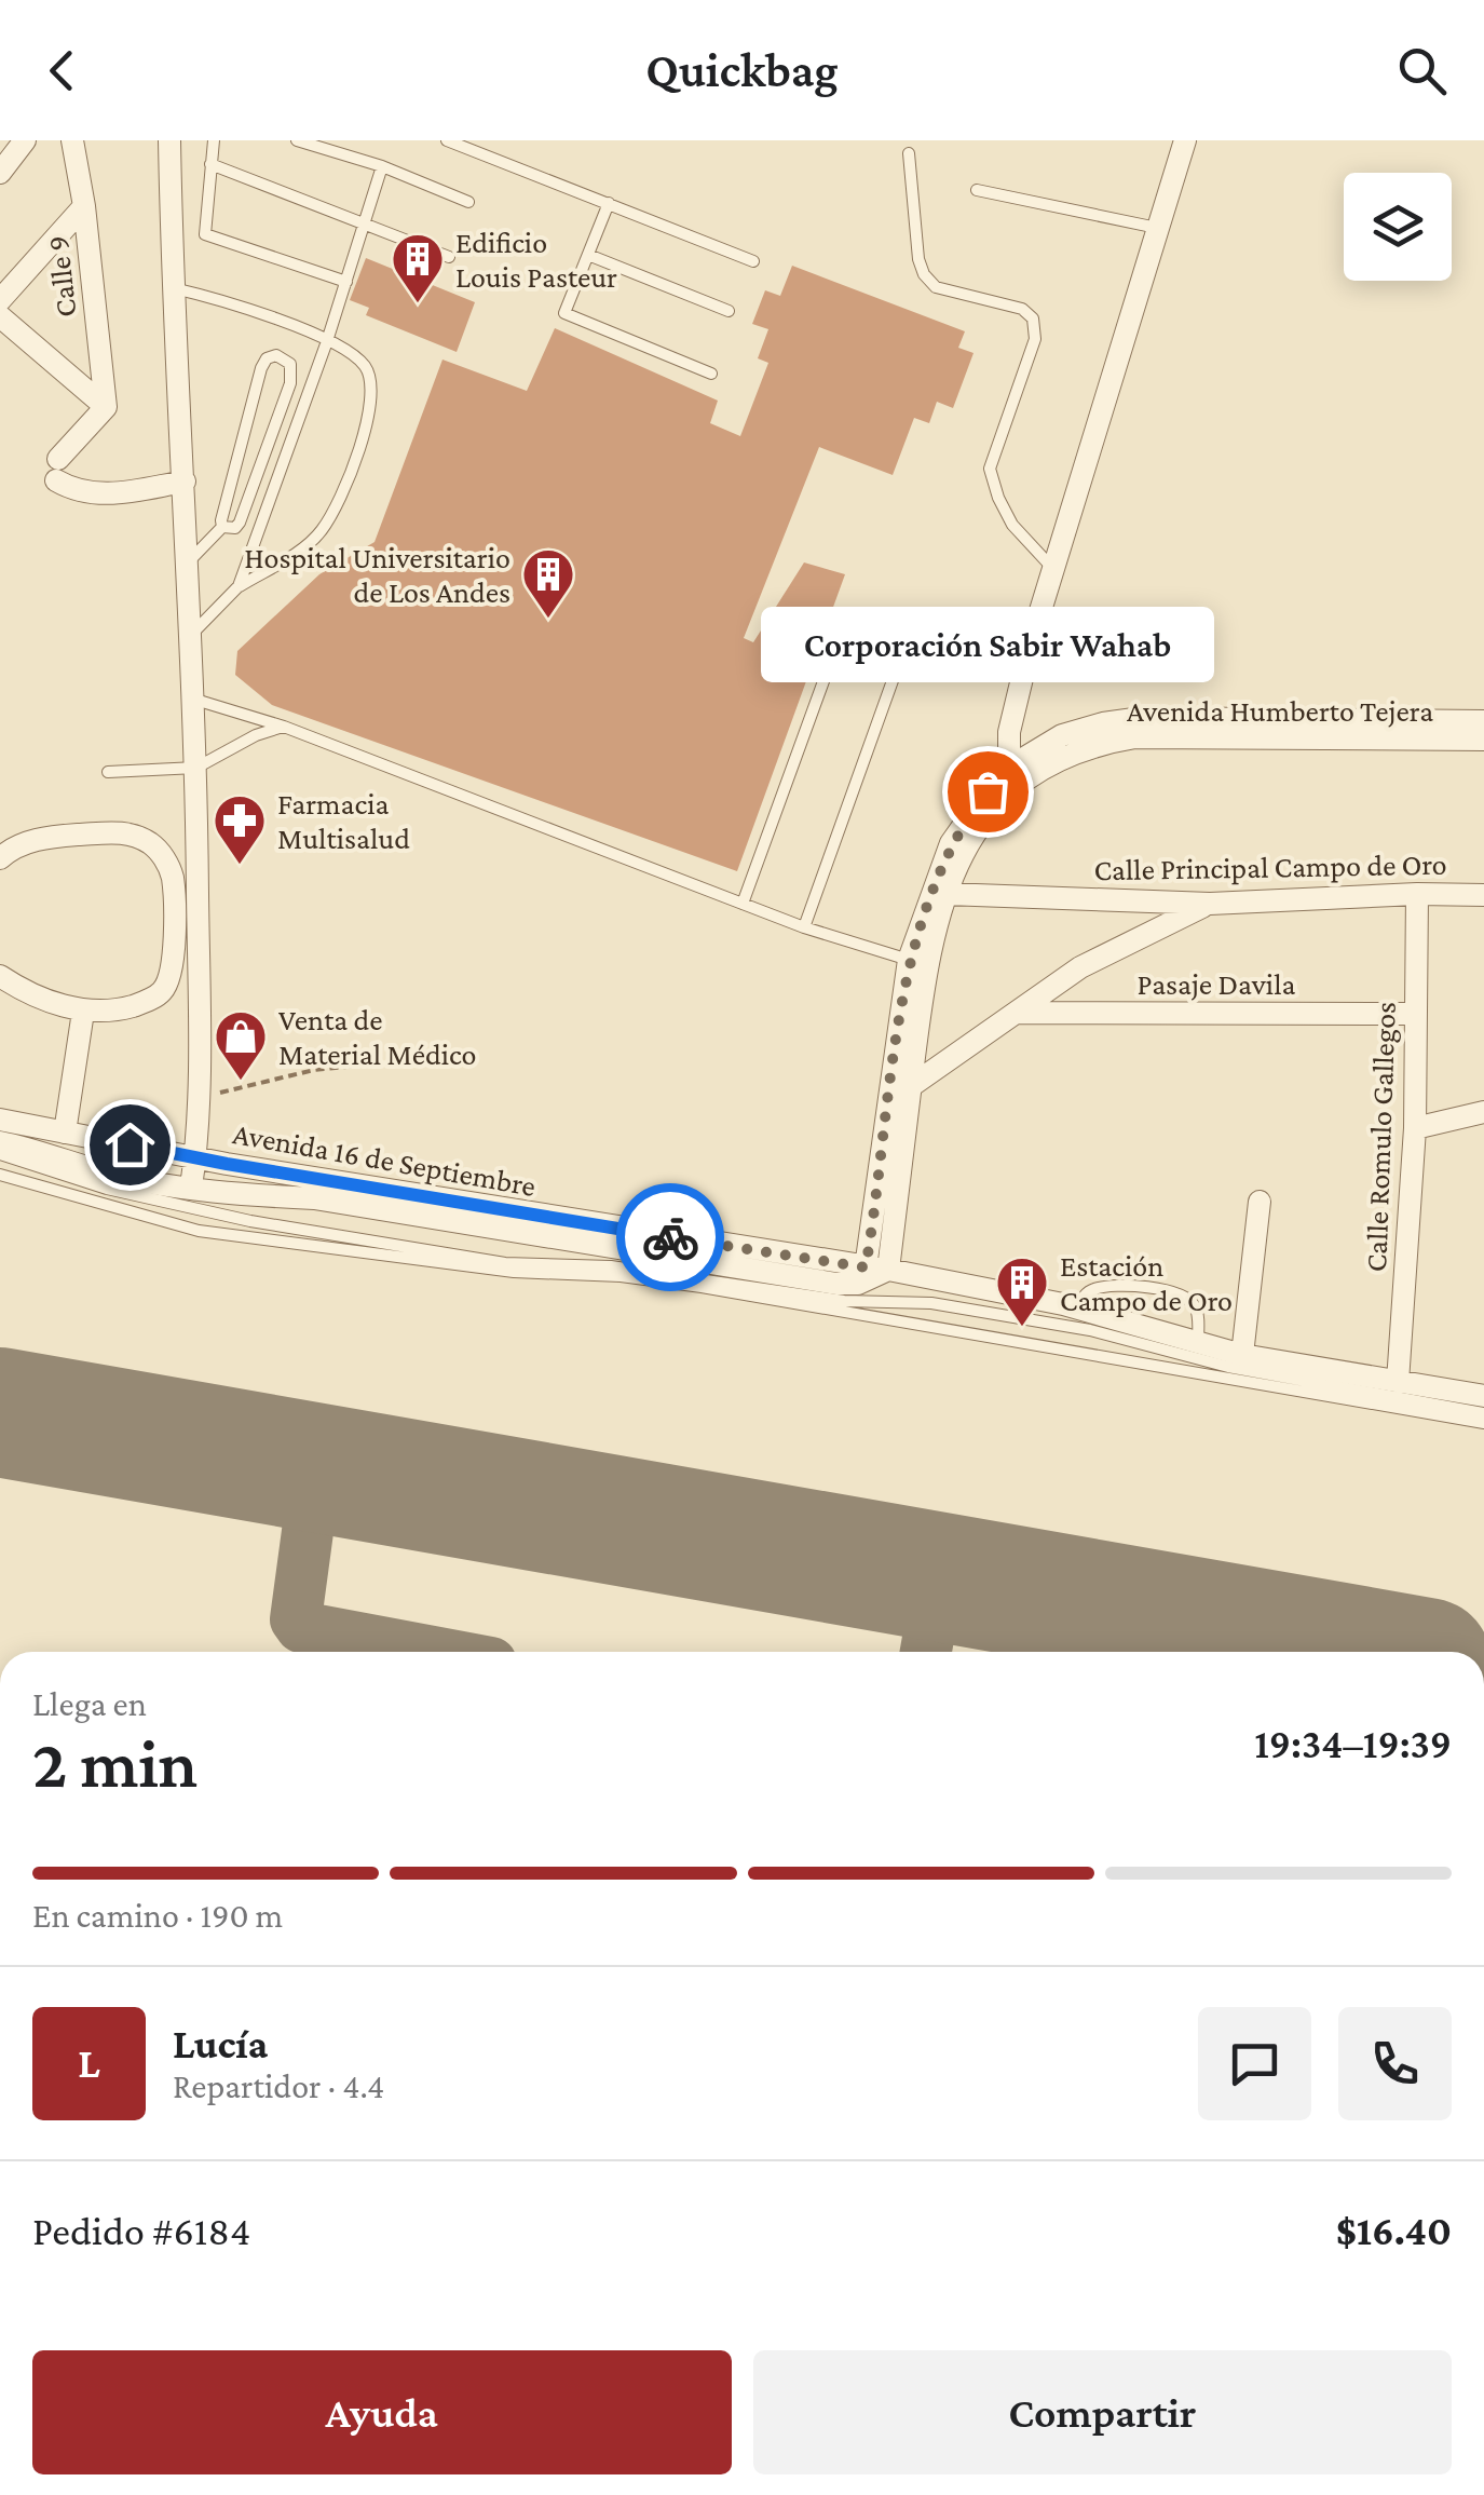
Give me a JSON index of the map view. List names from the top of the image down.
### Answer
{
  "streets": {
    "street": [
      "Calle 9",
      "Avenida Humberto Tejera",
      "Calle Principal Campo de Oro",
      "Pasaje Davila",
      "Calle Romulo Gallegos",
      "Avenida 16 de Septiembre"
    ]
  },
  "crossings": [
    ["Avenida Humberto Tejera", "Calle Principal Campo de Oro"],
    ["Avenida Humberto Tejera", "Avenida 16 de Septiembre"],
    ["Calle Principal Campo de Oro", "Calle Romulo Gallegos"],
    ["Pasaje Davila", "Calle Romulo Gallegos"],
    ["Calle Romulo Gallegos", "Avenida 16 de Septiembre"]
  ],
  "places": {
    "building": ["Edificio Louis Pasteur", "Hospital Universitario de Los Andes", "Estación Campo de Oro"],
    "other": ["Corporación Sabir Wahab"],
    "pharmacy": ["Farmacia Multisalud"],
    "shop": ["Venta de Material Médico"]
  },
  "page": {
    "header": "Quickbag",
    "bubble": "Corporación Sabir Wahab",
    "heading": ["2 min", "Llega en", "19:34–19:39"],
    "panel": [
      "Lucía",
      "Repartidor · 4.4",
      "Pedido #6184",
      "$16.40"
    ],
    "bar": "En camino · 190 m",
    "round": "L",
    "buttons": ["Ayuda", "Compartir"]
  }
}
